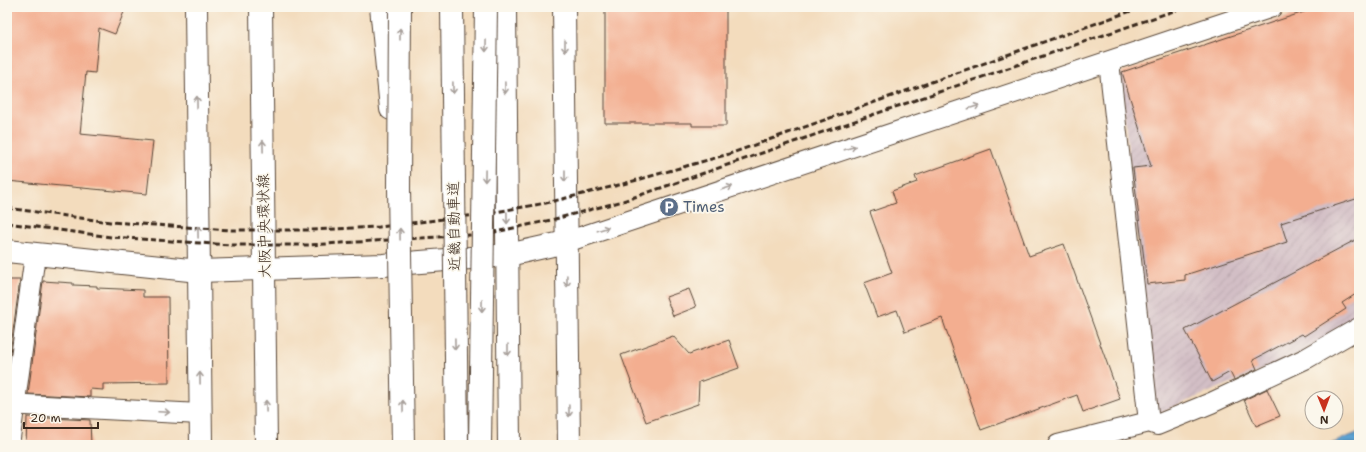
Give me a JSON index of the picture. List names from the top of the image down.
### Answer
{
  "streets": {
    "main road": ["大阪中央環状線", "近畿自動車道"]
  },
  "places": {
    "parking": ["Times"]
  },
  "scale_bar": "20 m",
  "north": "bottom"
}
